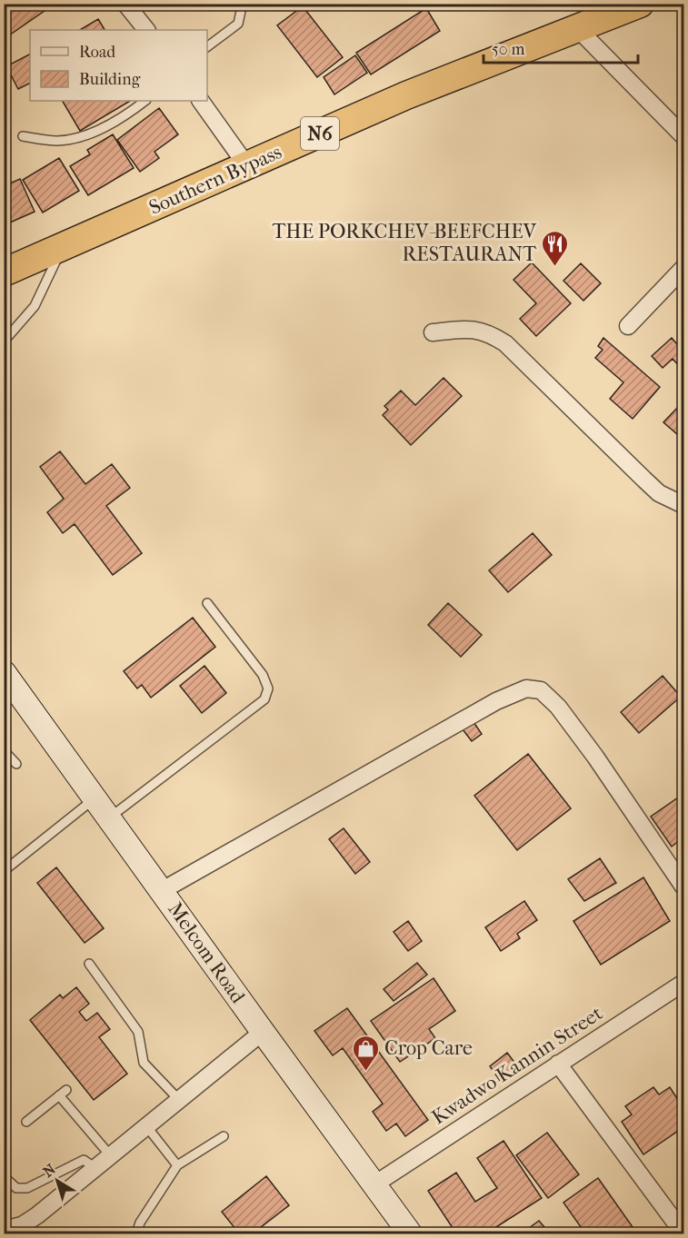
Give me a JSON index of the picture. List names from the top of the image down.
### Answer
{
  "streets": {
    "highway": ["N6", "Southern Bypass"],
    "main road": ["Melcom Road"],
    "street": ["Kwadwo Kannin Street"]
  },
  "crossings": [
    ["Melcom Road", "Kwadwo Kannin Street"]
  ],
  "places": {
    "restaurant": ["THE PORKCHEV-BEEFCHEV RESTAURANT"],
    "shop": ["Crop Care"]
  },
  "legend": ["Road", "Building"],
  "scale_bar": "50 m",
  "north": "top left"
}
